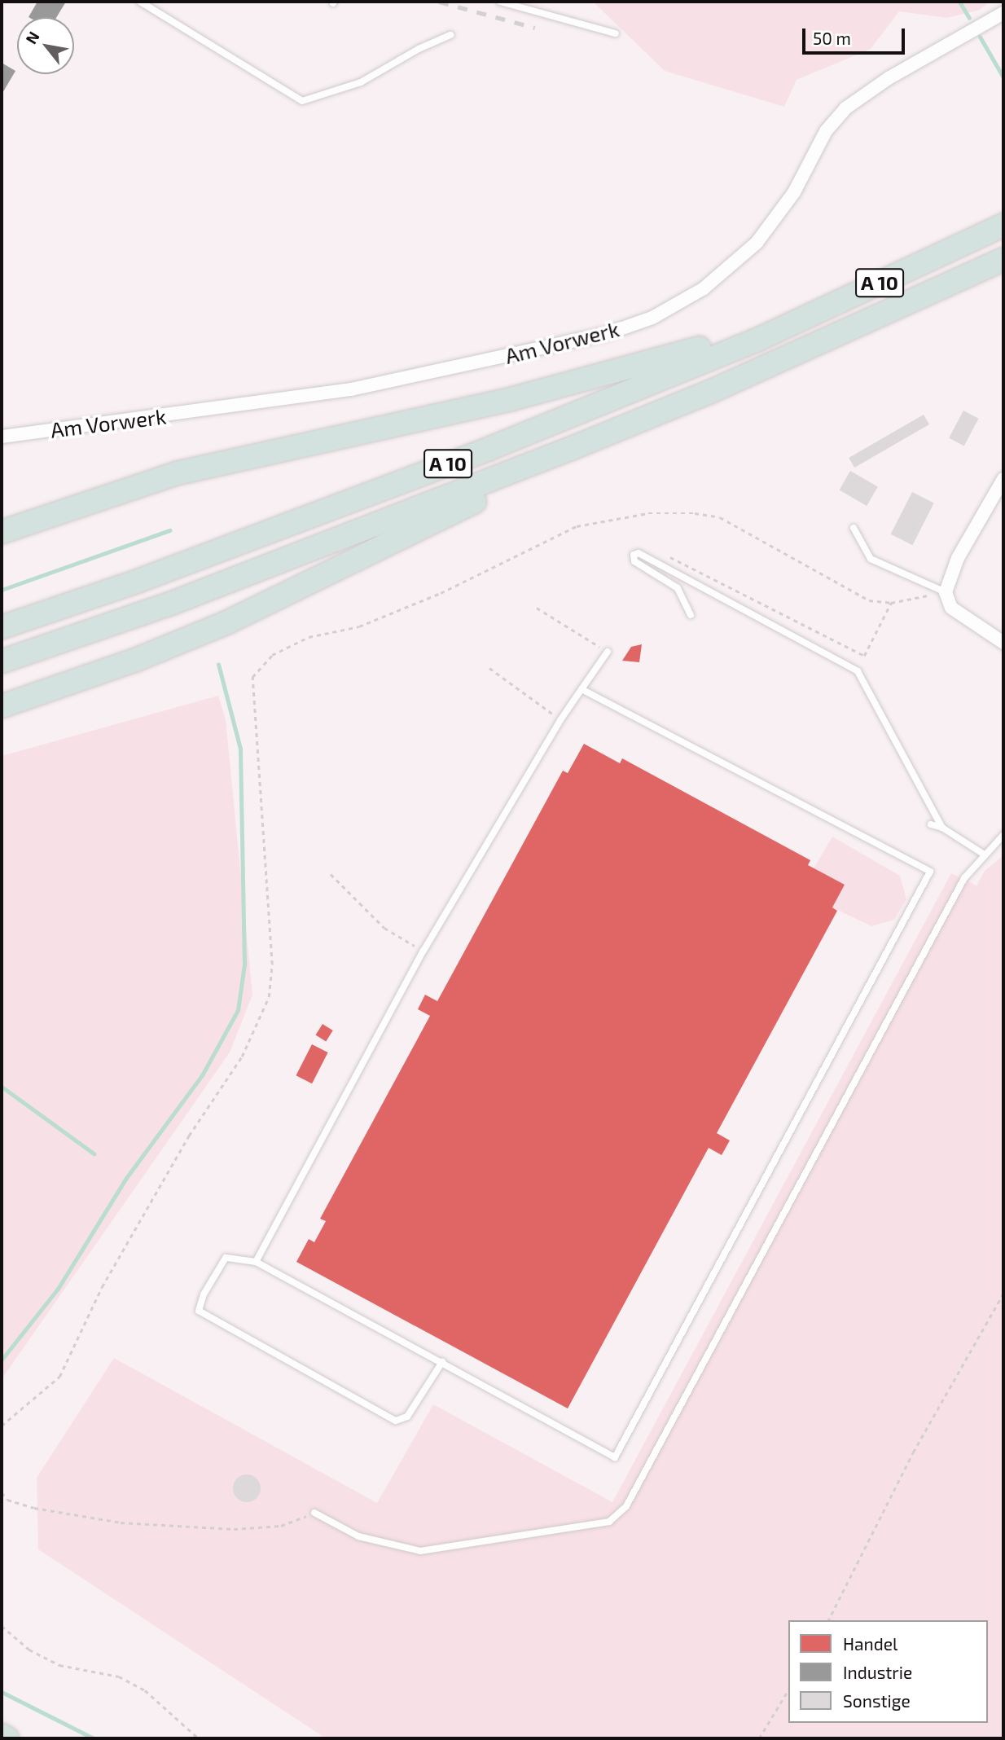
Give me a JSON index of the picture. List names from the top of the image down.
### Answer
{
  "streets": {
    "highway": ["A 10"],
    "street": ["Am Vorwerk"]
  },
  "legend": ["Handel", "Industrie", "Sonstige"],
  "scale_bar": "50 m",
  "north": "top left"
}
